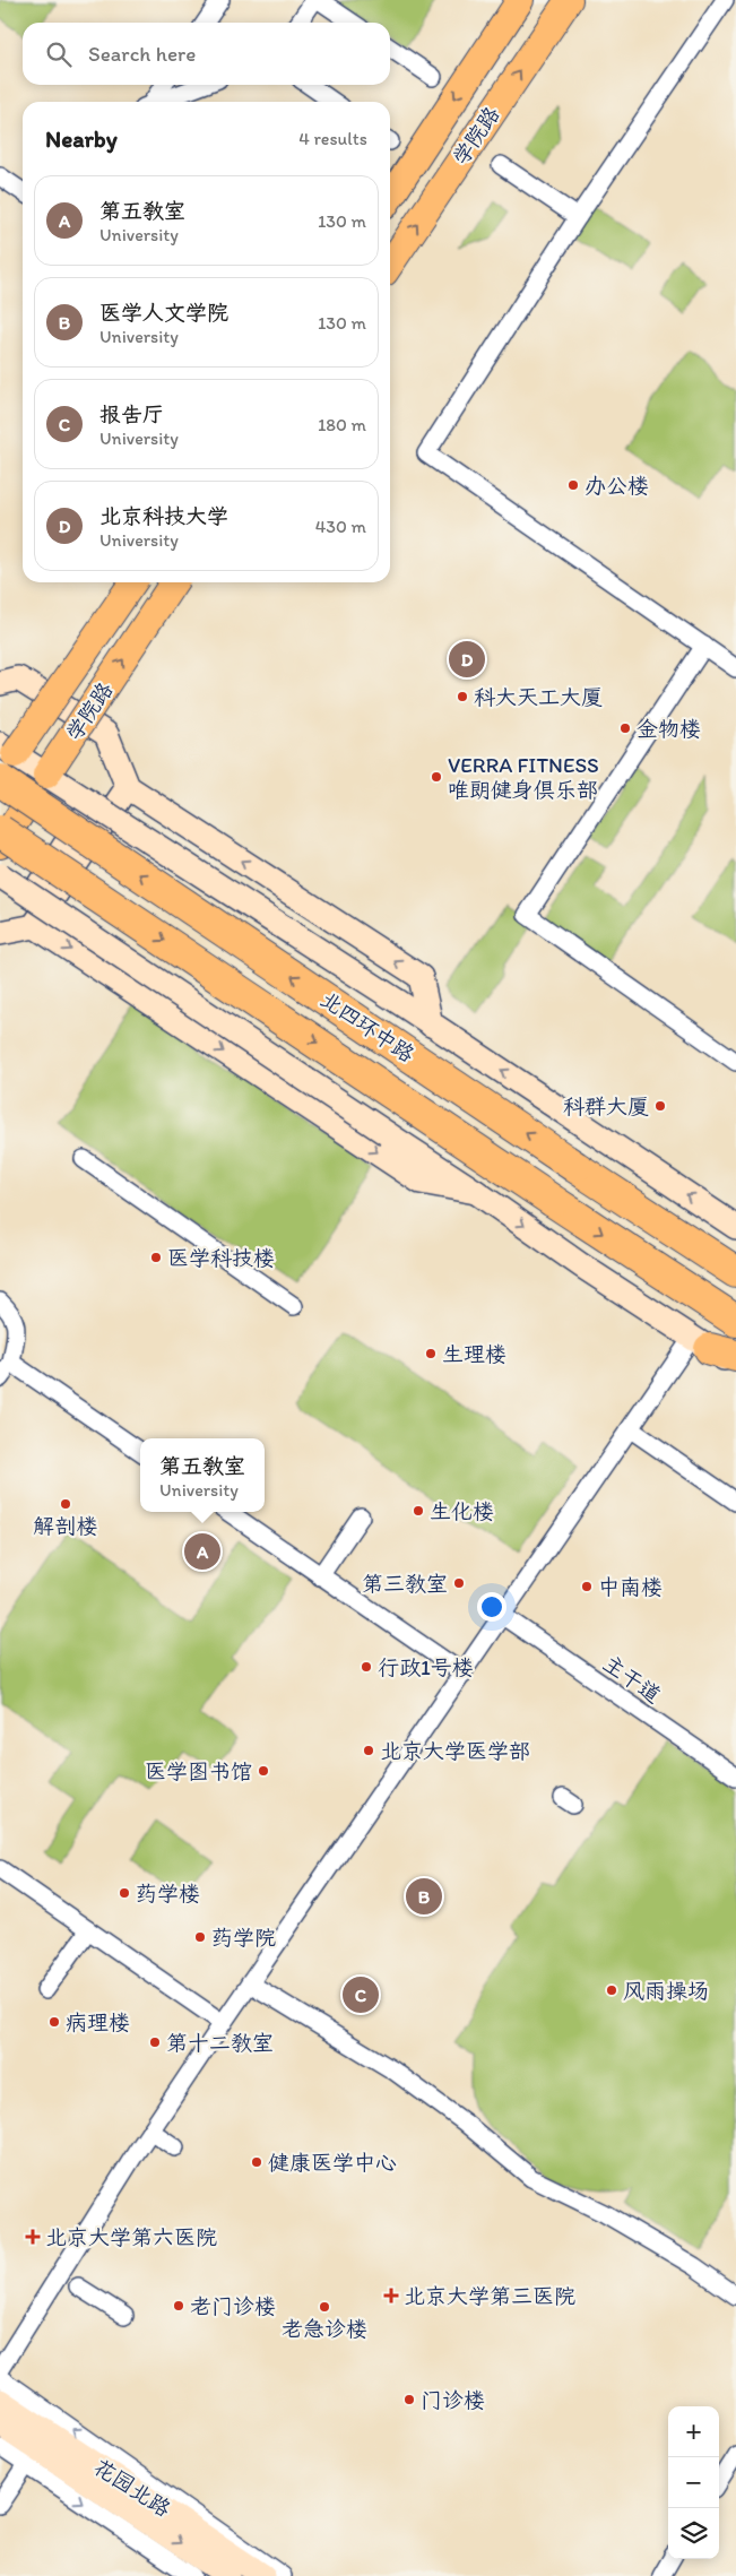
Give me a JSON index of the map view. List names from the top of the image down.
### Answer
{
  "streets": {
    "highway": ["北四环中路"],
    "main road": ["学院路"],
    "street": ["主干道", "花园北路"]
  },
  "crossings": [
    ["学院路", "北四环中路"]
  ],
  "places": {
    "other": [
      "办公楼",
      "科大天工大厦",
      "金物楼",
      "VERRA FITNESS 唯朗健身俱乐部",
      "科群大厦",
      "医学科技楼",
      "生理楼",
      "解剖楼",
      "生化楼",
      "第三教室",
      "中南楼",
      "行政1号楼",
      "北京大学医学部",
      "医学图书馆",
      "药学楼",
      "药学院",
      "风雨操场",
      "病理楼",
      "第十二教室",
      "健康医学中心",
      "老门诊楼",
      "老急诊楼",
      "门诊楼"
    ],
    "health": ["北京大学第六医院", "北京大学第三医院"]
  },
  "page": {
    "search": "Search here",
    "heading": ["Nearby", "4 results"],
    "list": [
      {
        "mark": "A",
        "name": "第五教室",
        "note": "University",
        "value": "130 m"
      },
      {
        "mark": "B",
        "name": "医学人文学院",
        "note": "University",
        "value": "130 m"
      },
      {
        "mark": "C",
        "name": "报告厅",
        "note": "University",
        "value": "180 m"
      },
      {
        "mark": "D",
        "name": "北京科技大学",
        "note": "University",
        "value": "430 m"
      }
    ],
    "pins": [
      "D",
      "A",
      "B",
      "C"
    ],
    "popup": ["第五教室", "University"],
    "map_buttons": ["+", "−"]
  }
}
